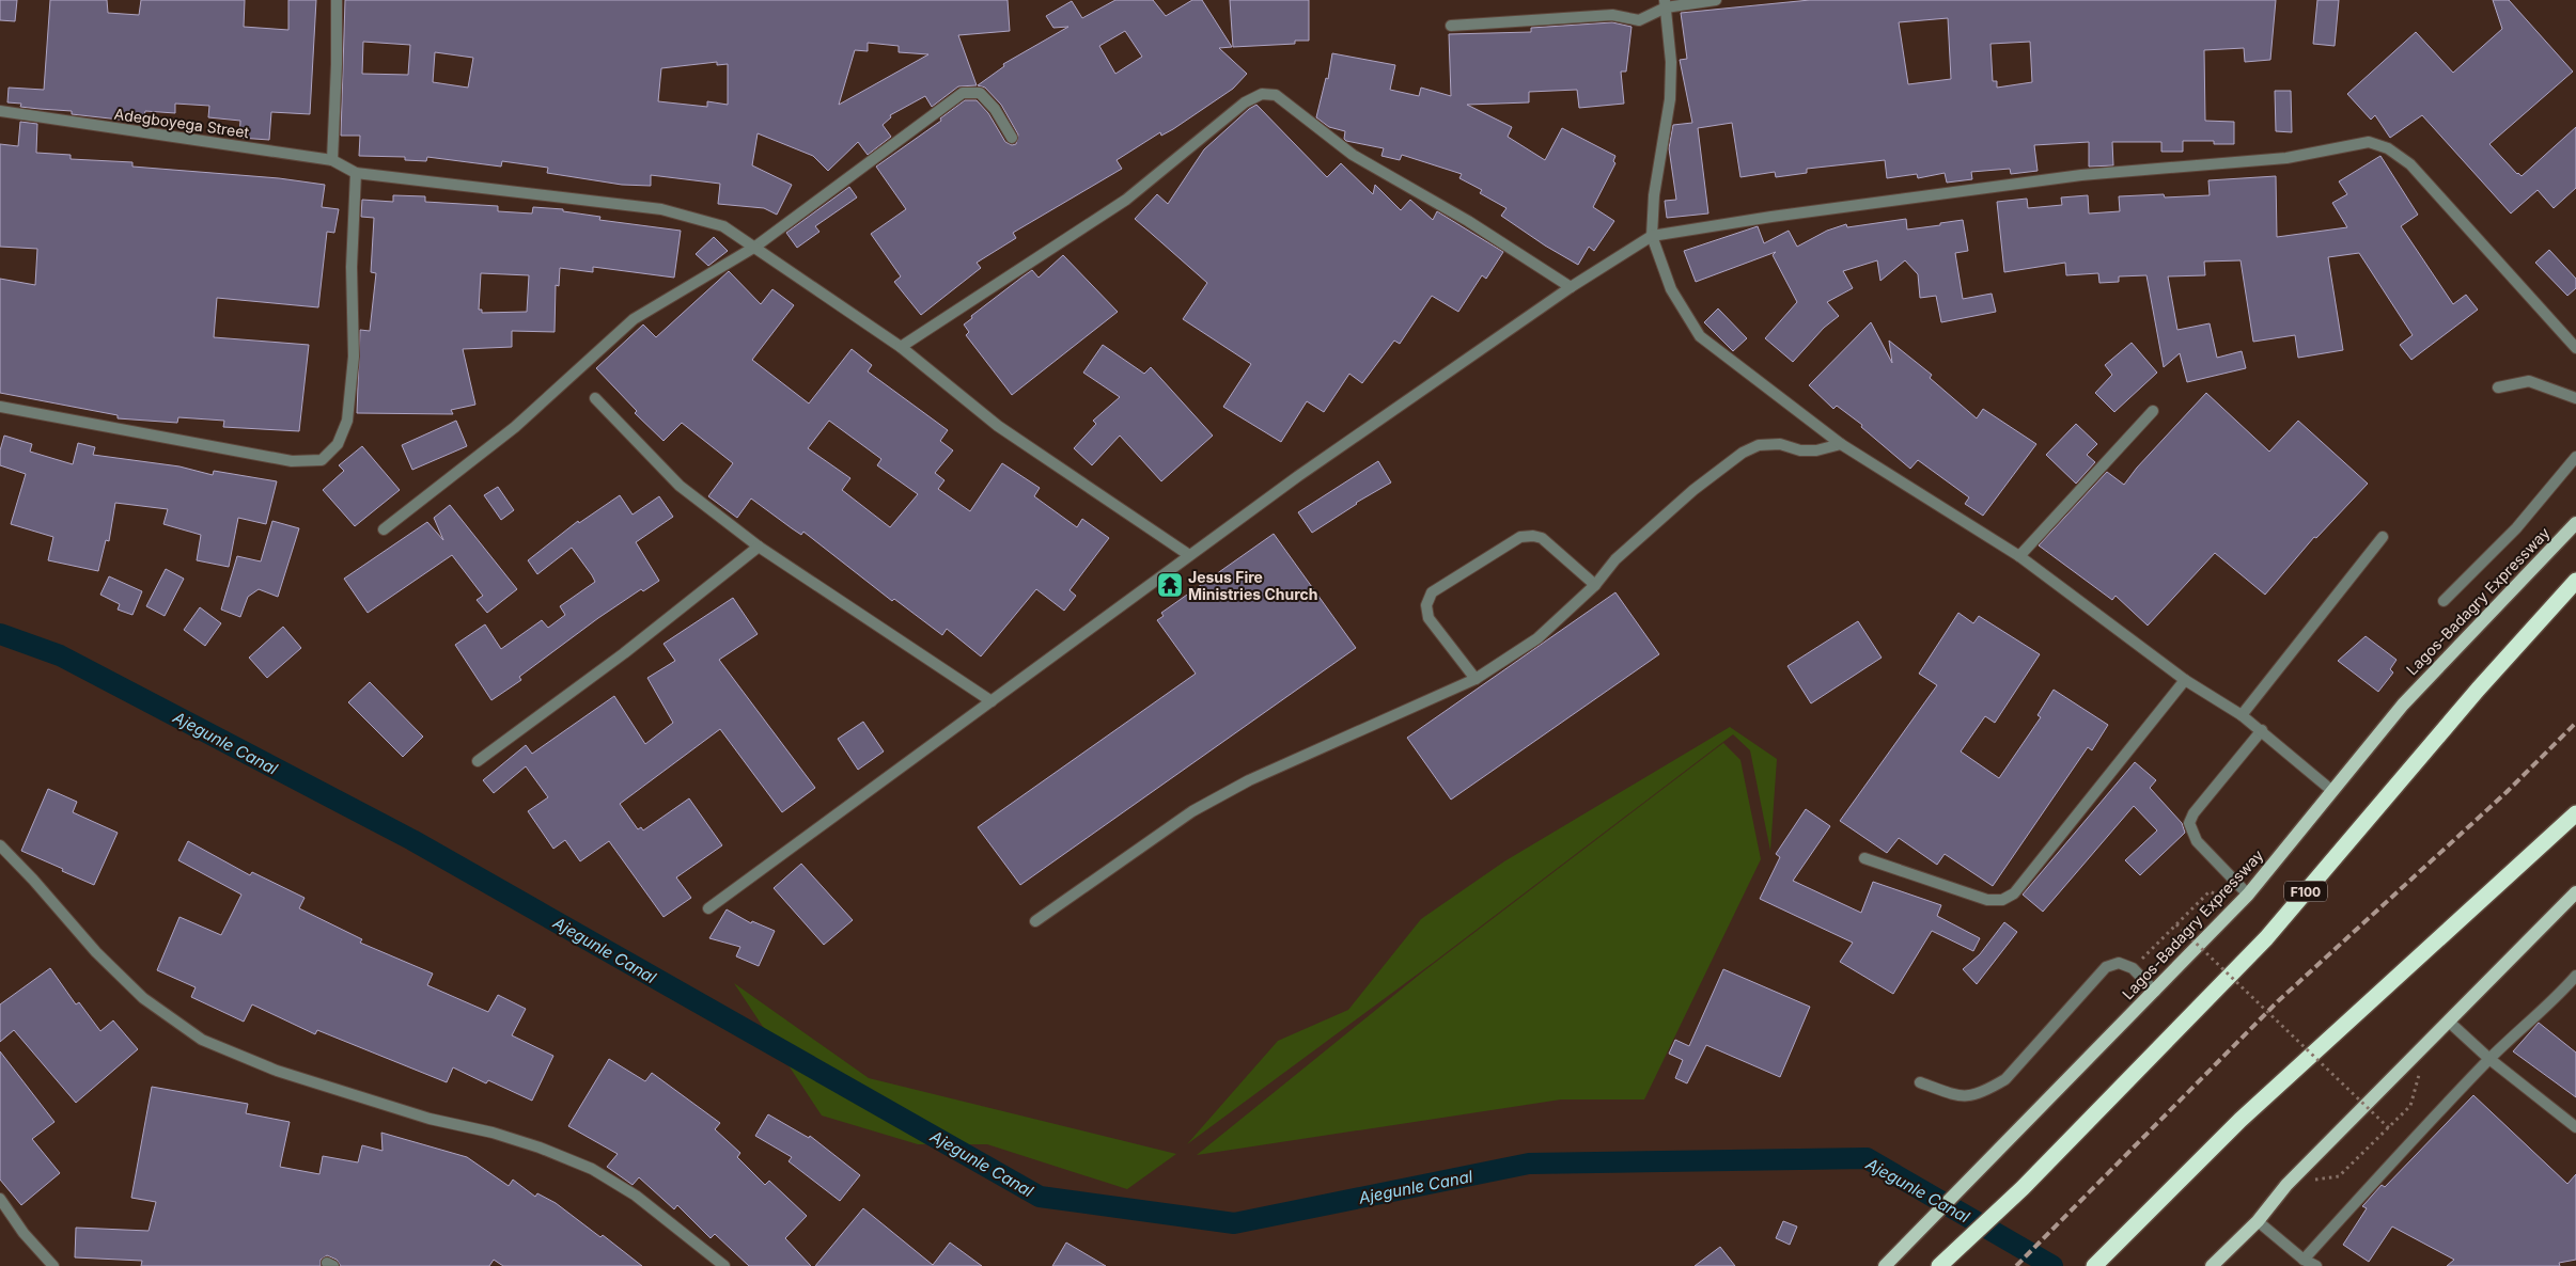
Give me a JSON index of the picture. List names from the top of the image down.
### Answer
{
  "streets": {
    "highway": ["F100"],
    "main road": ["Lagos-Badagry Expressway"],
    "street": ["Adegboyega Street"]
  },
  "water": ["Ajegunle Canal"],
  "places": {
    "temple": ["Jesus Fire Ministries Church"]
  }
}
